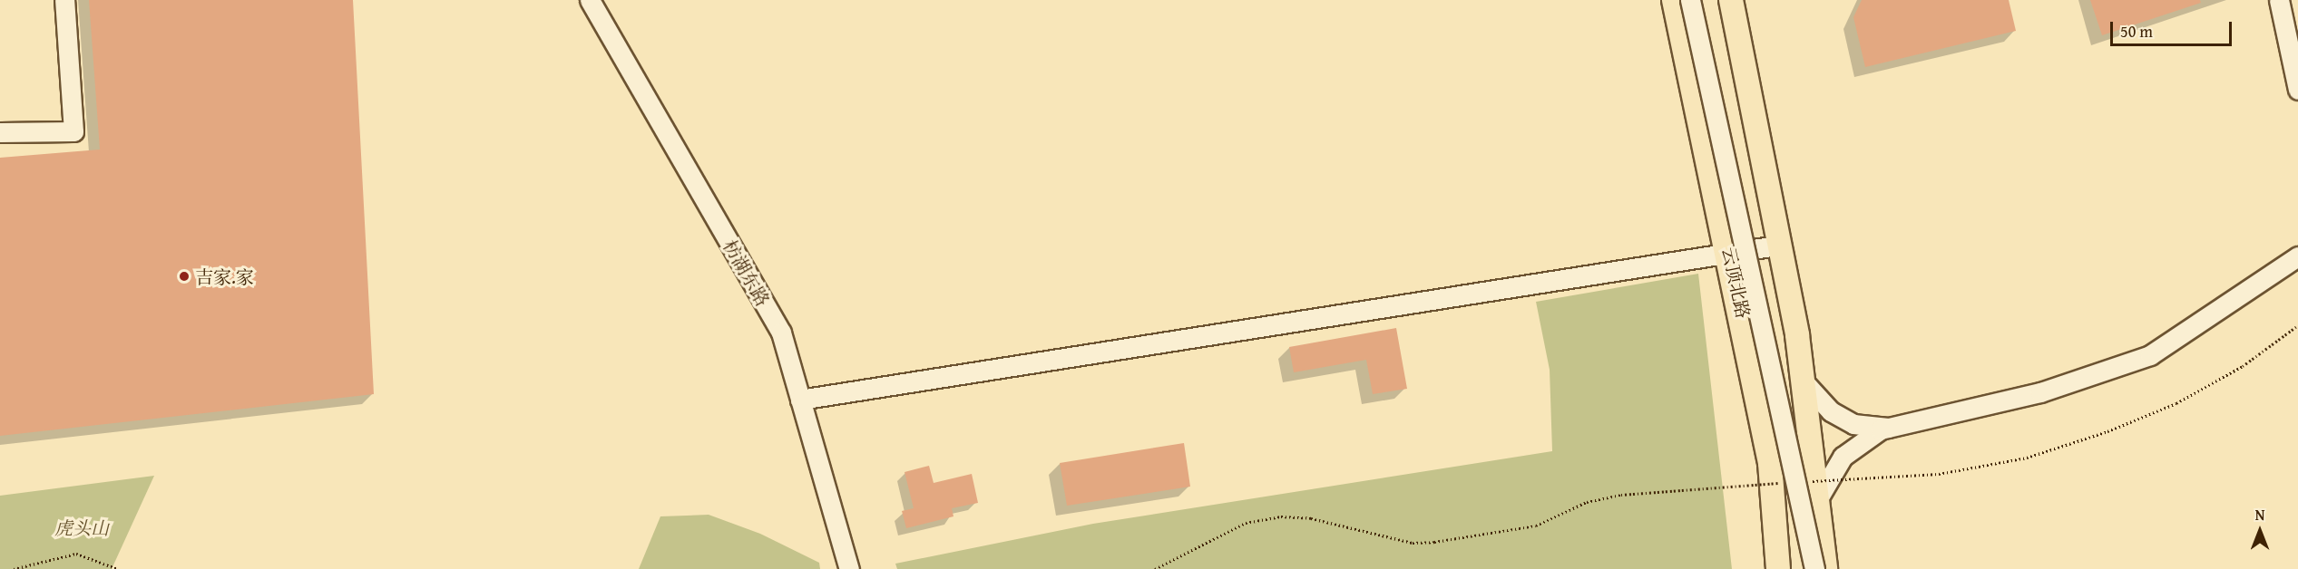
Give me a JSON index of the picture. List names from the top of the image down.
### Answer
{
  "streets": {
    "main road": ["云顶北路"],
    "street": ["枋湖东路"]
  },
  "parks": ["虎头山"],
  "places": ["吉家.家"],
  "scale_bar": "50 m",
  "north": "top"
}
